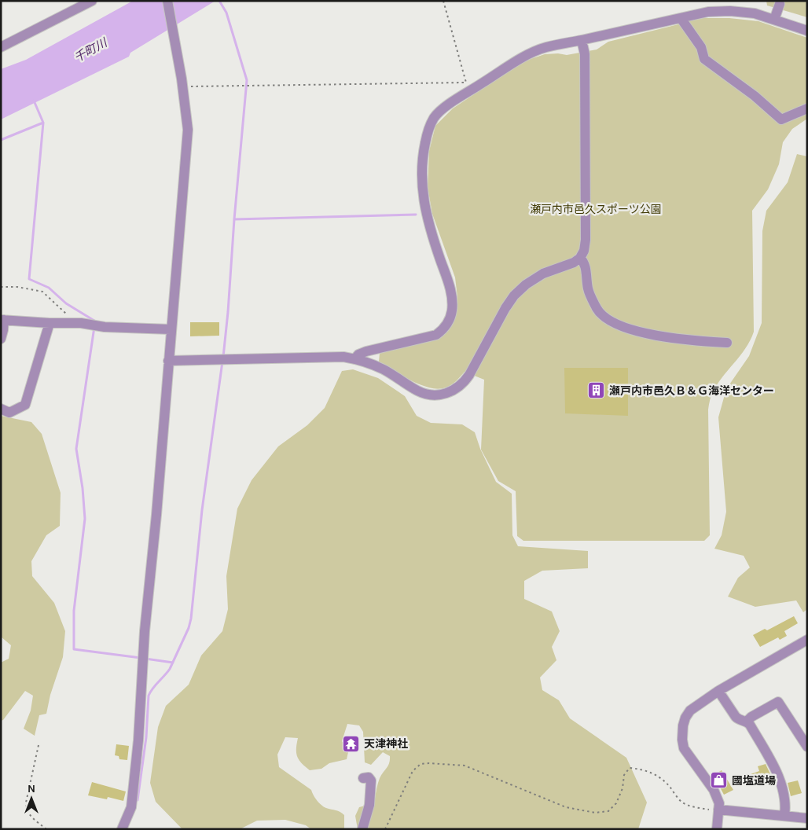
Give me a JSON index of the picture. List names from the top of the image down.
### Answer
{
  "water": ["千町川"],
  "parks": ["瀬戸内市邑久スポーツ公園"],
  "places": {
    "building": ["瀬戸内市邑久Ｂ＆Ｇ海洋センター"],
    "temple": ["天津神社"],
    "shop": ["國塩道場"]
  },
  "north": "top"
}
